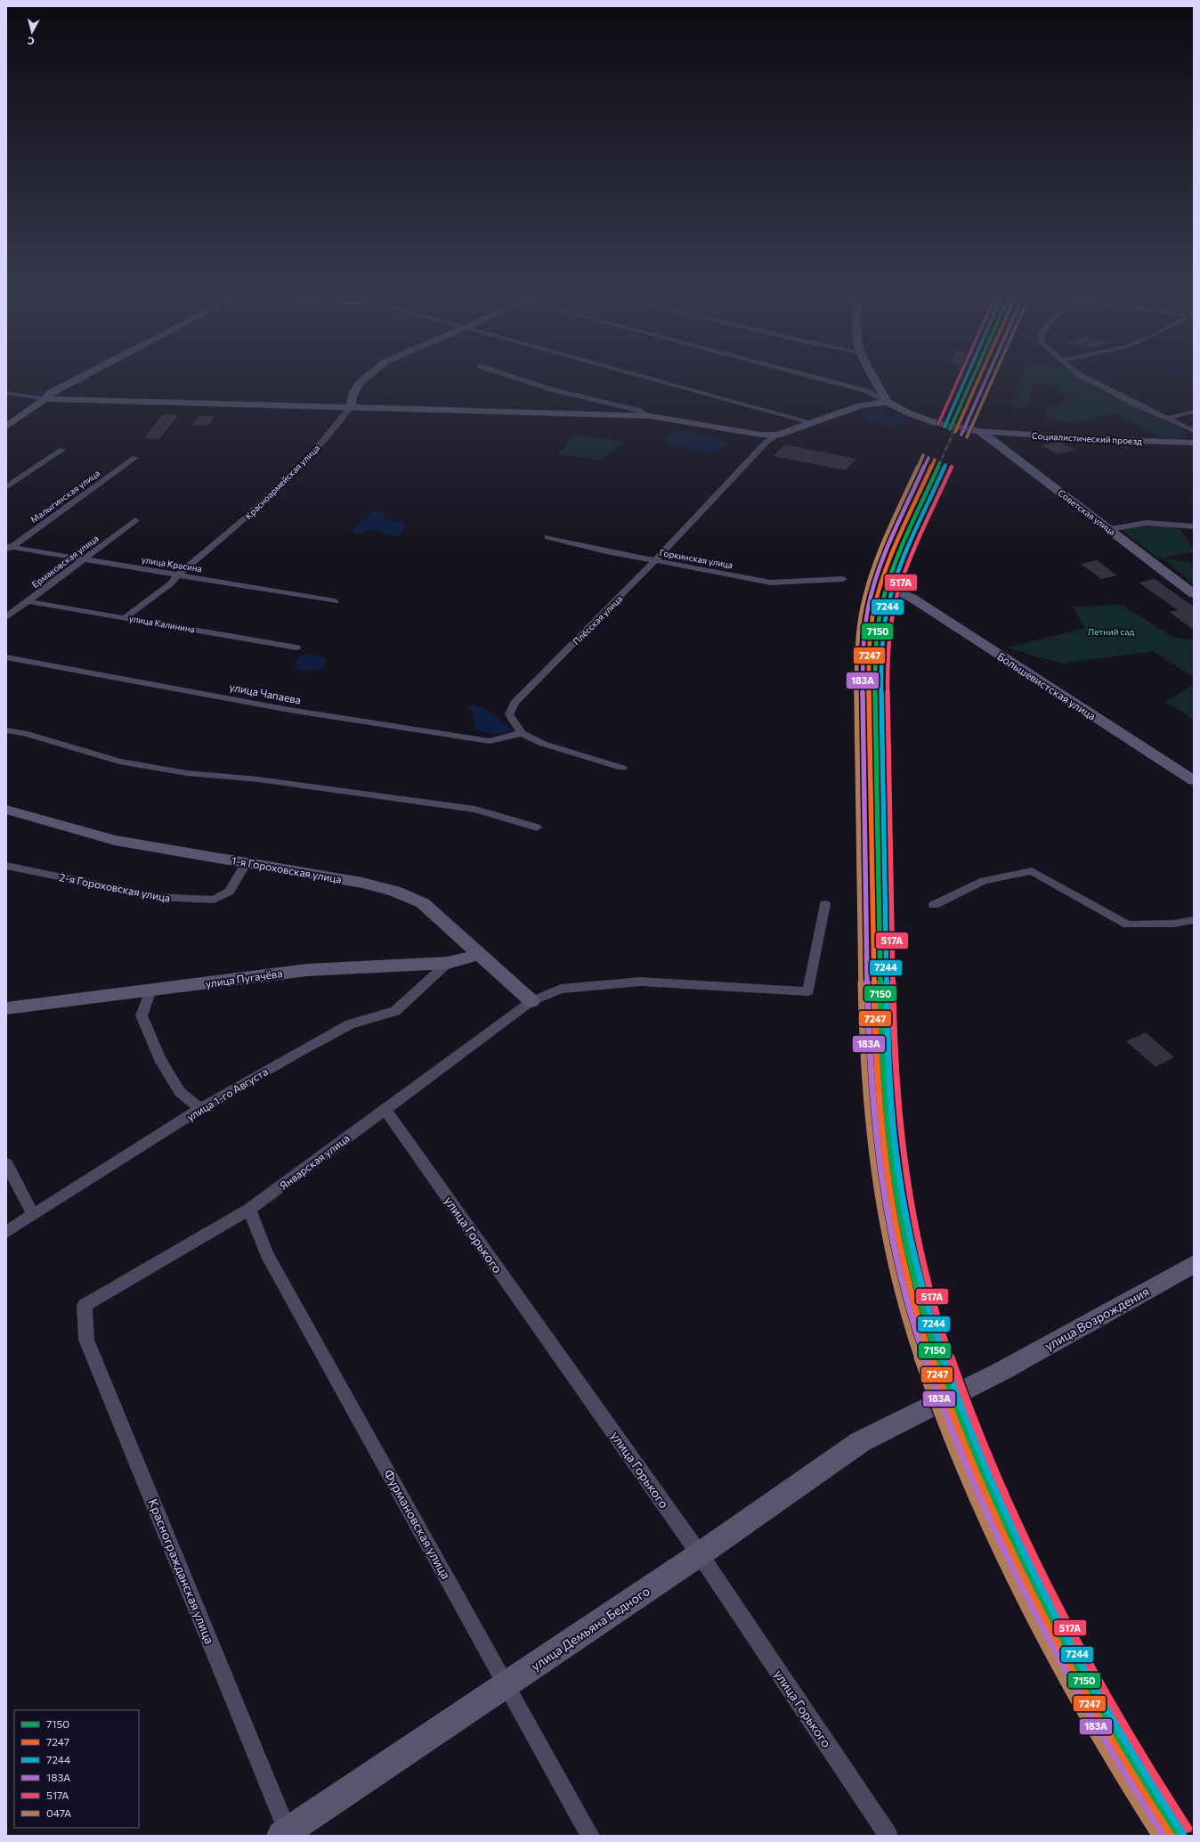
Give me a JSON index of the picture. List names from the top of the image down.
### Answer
{
  "streets": {
    "main road": [
      "Социалистический проезд",
      "Красноармейская улица",
      "Советская улица",
      "Большевистская улица",
      "1-я Гороховская улица",
      "улица Пугачёва",
      "улица Возрождения",
      "улица Демьяна Бедного"
    ],
    "street": [
      "Малыгинская улица",
      "Горкинская улица",
      "Ермаковская улица",
      "улица Красина",
      "Плёсская улица",
      "улица Калинина",
      "улица Чапаева",
      "2-я Гороховская улица",
      "улица 1-го Августа",
      "Январская улица",
      "улица Горького",
      "Фурмановская улица",
      "Красногражданская улица"
    ]
  },
  "crossings": [
    ["Социалистический проезд", "Советская улица"],
    ["Красноармейская улица", "улица Красина"],
    ["Красноармейская улица", "улица Калинина"],
    ["Малыгинская улица", "улица Красина"],
    ["Горкинская улица", "Плёсская улица"],
    ["Ермаковская улица", "улица Красина"],
    ["Ермаковская улица", "улица Калинина"],
    ["Плёсская улица", "улица Чапаева"],
    ["1-я Гороховская улица", "2-я Гороховская улица"],
    ["1-я Гороховская улица", "улица Пугачёва"],
    ["1-я Гороховская улица", "Январская улица"],
    ["улица Пугачёва", "улица 1-го Августа"],
    ["Январская улица", "улица Горького"],
    ["Январская улица", "Фурмановская улица"],
    ["Январская улица", "Красногражданская улица"],
    ["улица Горького", "улица Демьяна Бедного"],
    ["улица Возрождения", "улица Демьяна Бедного"],
    ["Фурмановская улица", "улица Демьяна Бедного"],
    ["Красногражданская улица", "улица Демьяна Бедного"]
  ],
  "parks": ["Летний сад"],
  "lines": [
    "transit line 7150",
    "transit line 7247",
    "transit line 7244",
    "transit line 183А",
    "transit line 517А",
    "transit line 047А"
  ],
  "legend": [
    "7150",
    "7247",
    "7244",
    "183А",
    "517А",
    "047А"
  ],
  "north": "bottom"
}
